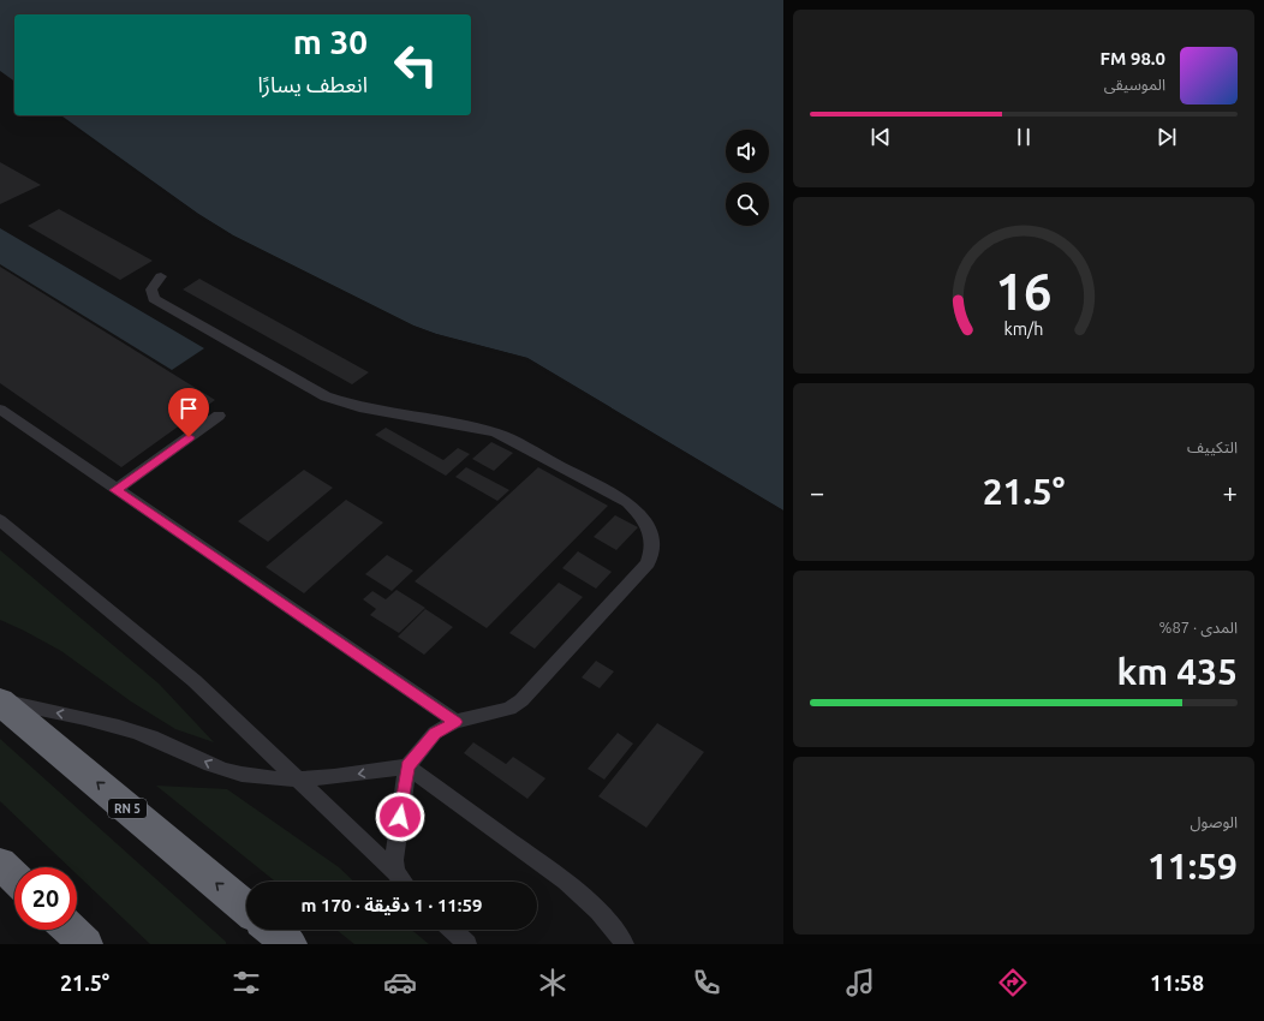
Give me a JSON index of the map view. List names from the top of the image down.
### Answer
{
  "streets": {
    "highway": ["RN 5"]
  },
  "page": {
    "turn": ["30 m", "انعطف يسارًا"],
    "song": ["98.0 FM", "الموسيقى"],
    "tile": [
      "التكييف",
      ["المدى · 87%", "435 km"],
      ["الوصول", "11:59"]
    ],
    "heat": ["−", "21.5°", "+"],
    "limit": "20",
    "trip": "11:59 · 1 دقيقة · 170 m",
    "tabs": ["11:58", "21.5°"],
    "gauge": ["16", "km/h"]
  }
}
